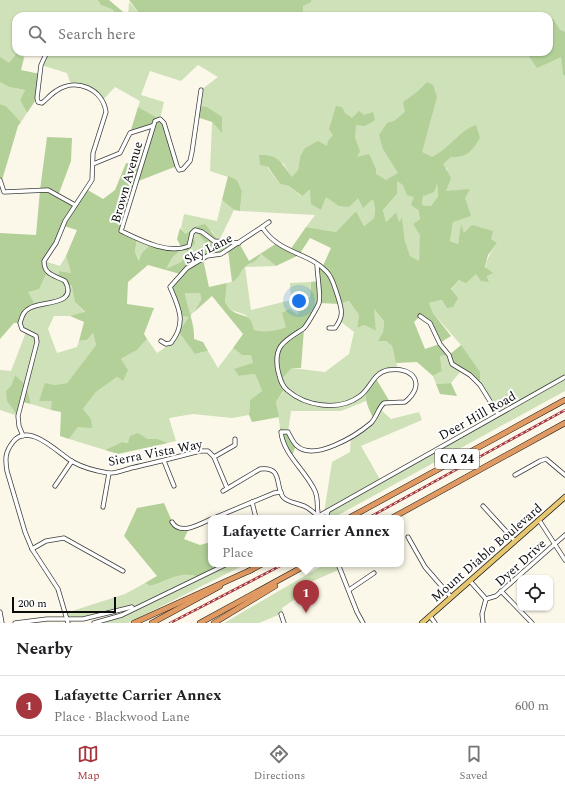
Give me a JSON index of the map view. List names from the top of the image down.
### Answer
{
  "streets": {
    "highway": ["CA 24"],
    "main road": ["Mount Diablo Boulevard"],
    "street": [
      "Brown Avenue",
      "Sky Lane",
      "Deer Hill Road",
      "Sierra Vista Way",
      "Dyer Drive"
    ]
  },
  "crossings": [
    ["Brown Avenue", "Sky Lane"]
  ],
  "scale_bar": "200 m",
  "page": {
    "search": "Search here",
    "popup": ["Lafayette Carrier Annex", "Place"],
    "pins": "1",
    "scale": "200 m",
    "heading": "Nearby",
    "list": [
      {
        "mark": "1",
        "name": "Lafayette Carrier Annex",
        "note": "Place · Blackwood Lane",
        "value": "600 m"
      }
    ],
    "nav": ["Map", "Directions", "Saved"]
  }
}
